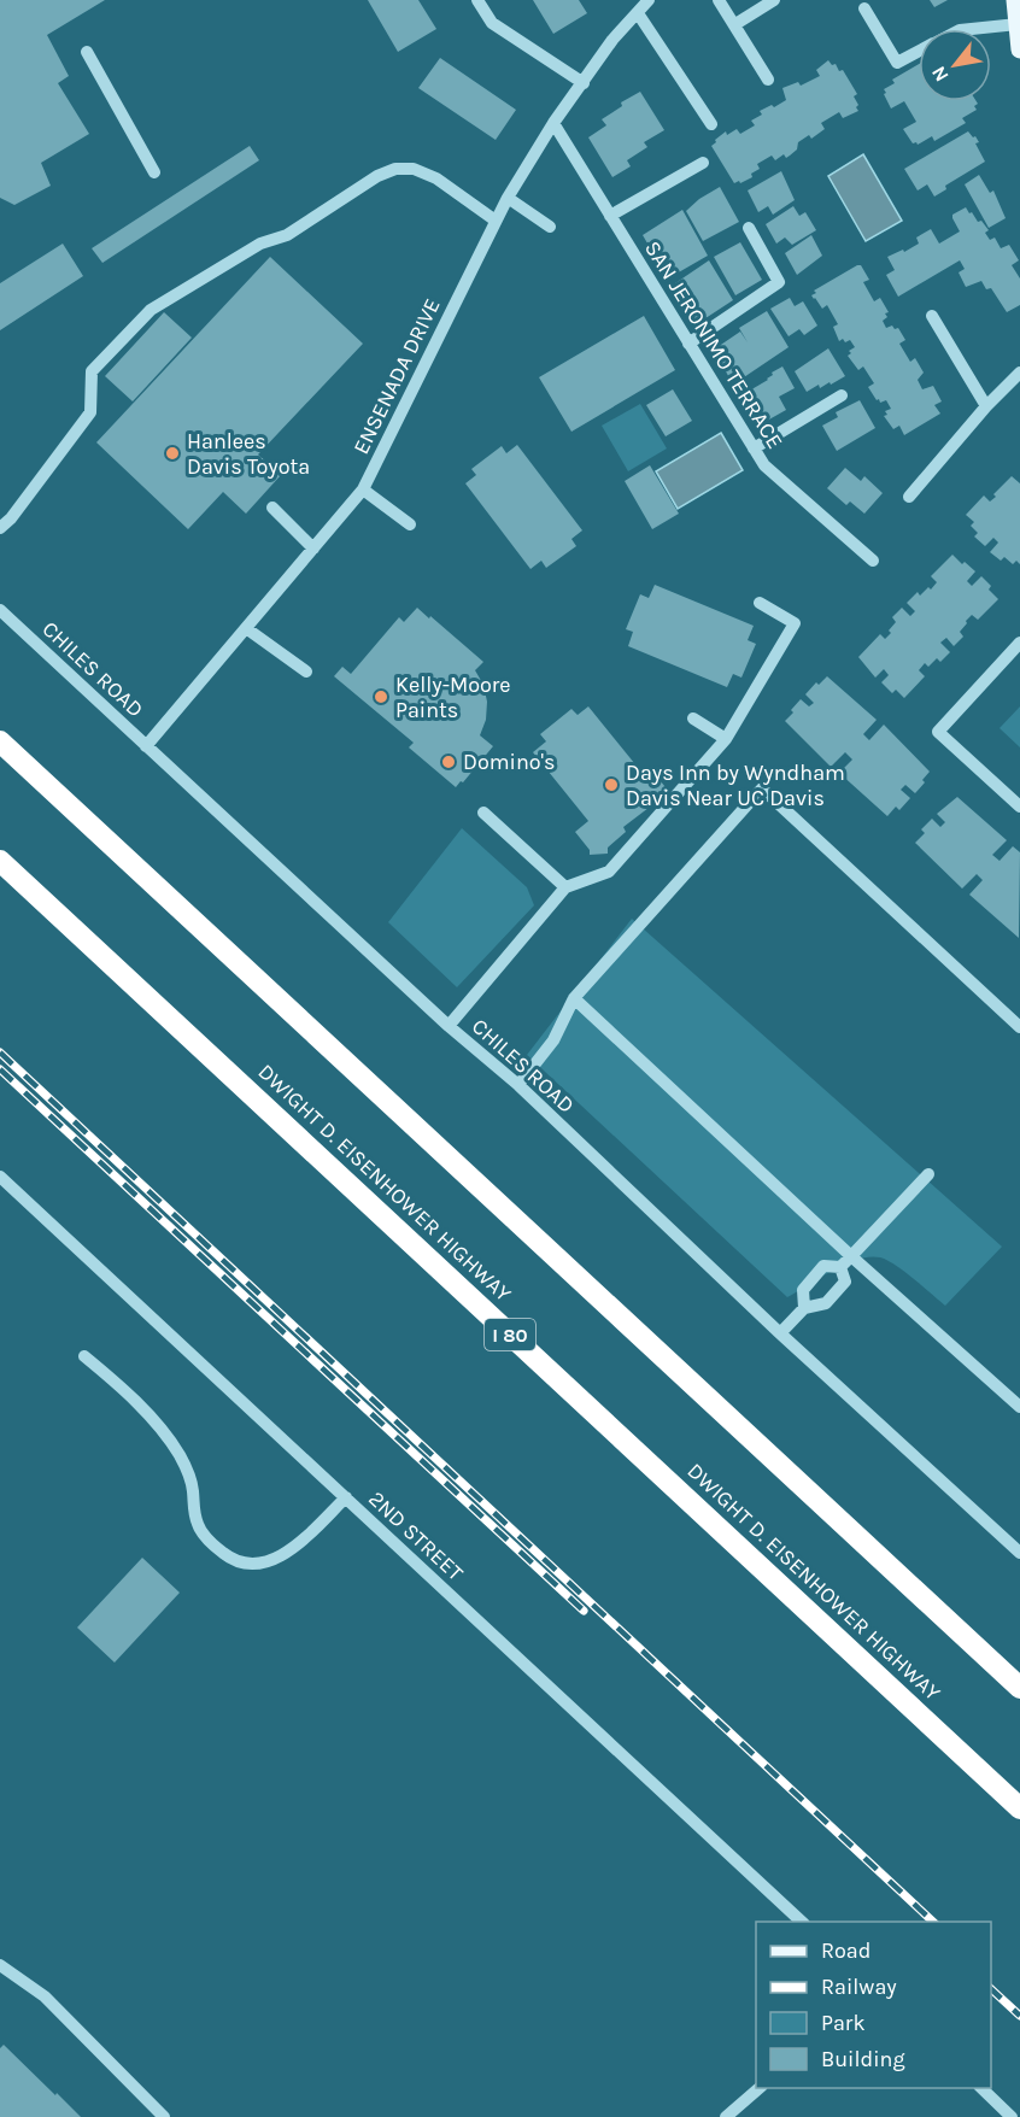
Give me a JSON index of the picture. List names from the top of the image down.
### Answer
{
  "streets": {
    "highway": ["DWIGHT D. EISENHOWER HIGHWAY", "I 80"],
    "street": [
      "SAN JERONIMO TERRACE",
      "ENSENADA DRIVE",
      "CHILES ROAD",
      "2ND STREET"
    ]
  },
  "crossings": [
    ["SAN JERONIMO TERRACE", "ENSENADA DRIVE"],
    ["ENSENADA DRIVE", "CHILES ROAD"]
  ],
  "places": [
    "Hanlees Davis Toyota",
    "Kelly-Moore Paints",
    "Domino's",
    "Days Inn by Wyndham Davis Near UC Davis"
  ],
  "legend": [
    "Road",
    "Railway",
    "Park",
    "Building"
  ],
  "north": "bottom left"
}
